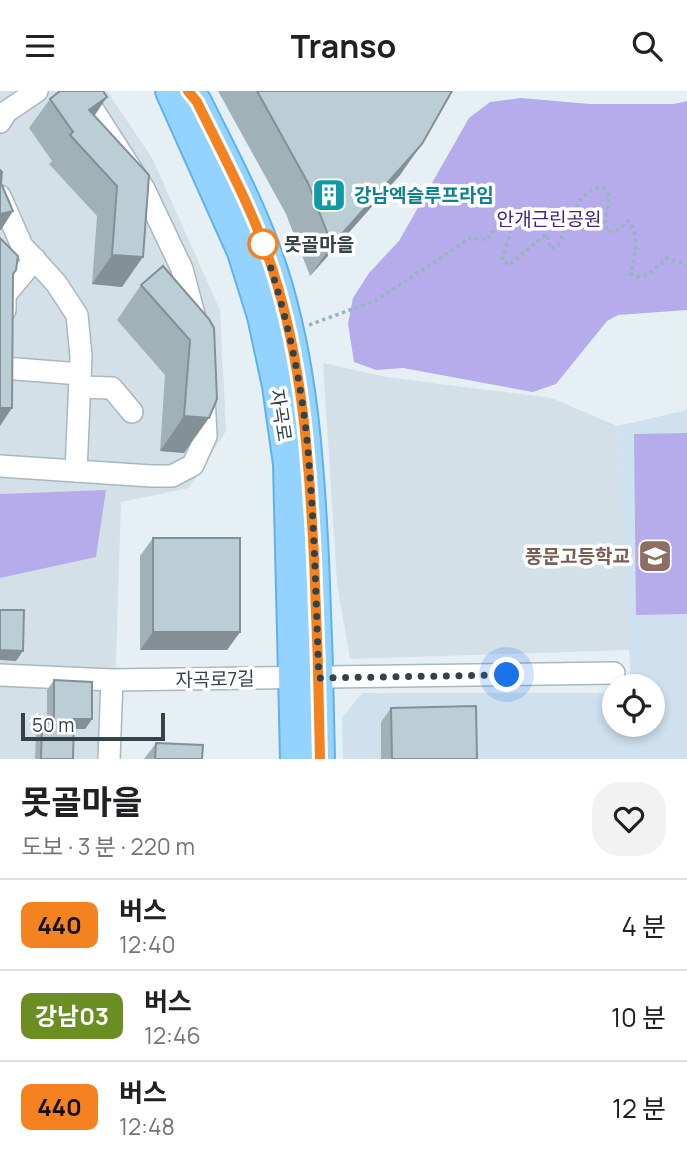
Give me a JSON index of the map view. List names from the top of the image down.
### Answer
{
  "streets": {
    "main road": ["자곡로"],
    "street": ["자곡로7길"]
  },
  "crossings": [
    ["자곡로", "자곡로7길"]
  ],
  "parks": ["안개근린공원"],
  "places": {
    "building": ["강남엑슬루프라임"],
    "other": ["못골마을"],
    "school or university": ["풍문고등학교"]
  },
  "lines": ["bus line 440"],
  "scale_bar": "50 m",
  "page": {
    "header": "Transo",
    "scale": "50 m",
    "heading": ["못골마을", "도보 · 3 분 · 220 m"],
    "list": [
      {
        "mark": "440",
        "name": "버스",
        "note": "12:40",
        "value": "4 분"
      },
      {
        "mark": "강남03",
        "name": "버스",
        "note": "12:46",
        "value": "10 분"
      },
      {
        "mark": "440",
        "name": "버스",
        "note": "12:48",
        "value": "12 분"
      }
    ]
  }
}
